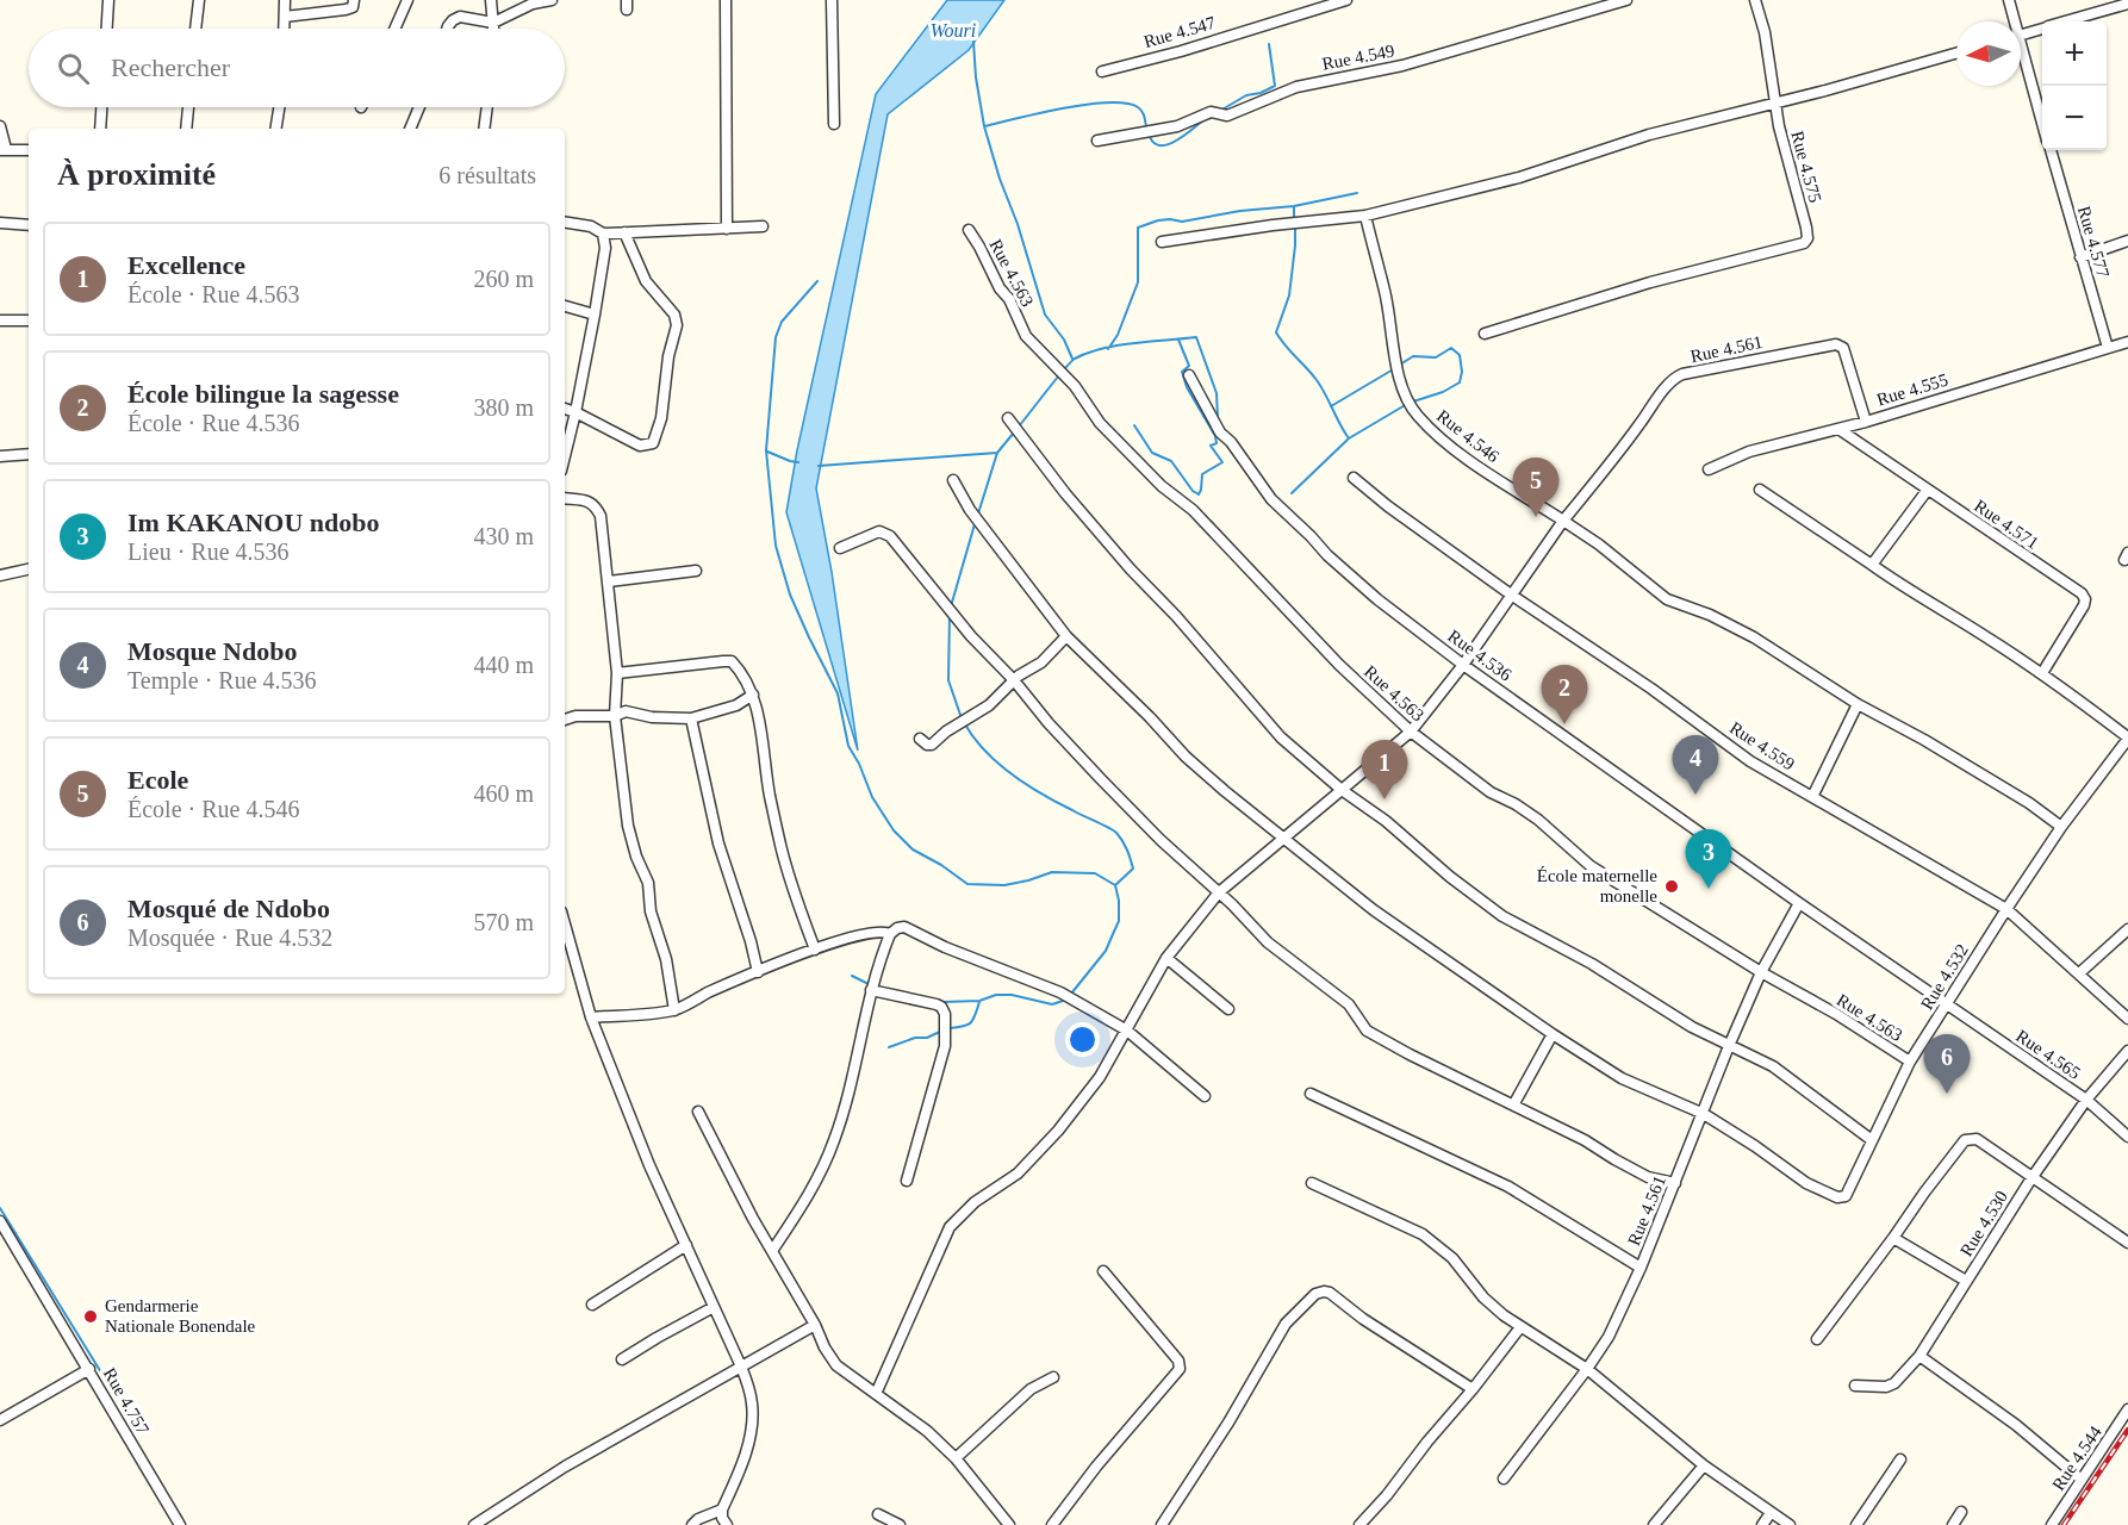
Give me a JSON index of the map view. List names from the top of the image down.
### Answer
{
  "streets": {
    "street": [
      "Rue 4.547",
      "Rue 4.549",
      "Rue 4.575",
      "Rue 4.577",
      "Rue 4.563",
      "Rue 4.561",
      "Rue 4.555",
      "Rue 4.546",
      "Rue 4.571",
      "Rue 4.536",
      "Rue 4.559",
      "Rue 4.532",
      "Rue 4.565",
      "Rue 4.530",
      "Rue 4.757",
      "Rue 4.544"
    ]
  },
  "crossings": [
    ["Rue 4.577", "Rue 4.555"],
    ["Rue 4.563", "Rue 4.561"],
    ["Rue 4.563", "Rue 4.532"],
    ["Rue 4.561", "Rue 4.555"],
    ["Rue 4.561", "Rue 4.546"],
    ["Rue 4.561", "Rue 4.536"],
    ["Rue 4.561", "Rue 4.532"],
    ["Rue 4.555", "Rue 4.571"],
    ["Rue 4.546", "Rue 4.532"],
    ["Rue 4.536", "Rue 4.532"],
    ["Rue 4.536", "Rue 4.565"],
    ["Rue 4.559", "Rue 4.532"],
    ["Rue 4.532", "Rue 4.565"],
    ["Rue 4.565", "Rue 4.530"]
  ],
  "water": ["Wouri"],
  "places": ["École maternelle monelle", "Gendarmerie Nationale Bonendale"],
  "north": "left",
  "page": {
    "map_buttons": ["+", "−"],
    "search": "Rechercher",
    "heading": ["À proximité", "6 résultats"],
    "list": [
      {
        "mark": "1",
        "name": "Excellence",
        "note": "École · Rue 4.563",
        "value": "260 m"
      },
      {
        "mark": "2",
        "name": "École bilingue la sagesse",
        "note": "École · Rue 4.536",
        "value": "380 m"
      },
      {
        "mark": "3",
        "name": "Im KAKANOU ndobo",
        "note": "Lieu · Rue 4.536",
        "value": "430 m"
      },
      {
        "mark": "4",
        "name": "Mosque Ndobo",
        "note": "Temple · Rue 4.536",
        "value": "440 m"
      },
      {
        "mark": "5",
        "name": "Ecole",
        "note": "École · Rue 4.546",
        "value": "460 m"
      },
      {
        "mark": "6",
        "name": "Mosqué de Ndobo",
        "note": "Mosquée · Rue 4.532",
        "value": "570 m"
      }
    ],
    "pins": [
      "5",
      "2",
      "4",
      "1",
      "3",
      "6"
    ]
  }
}
